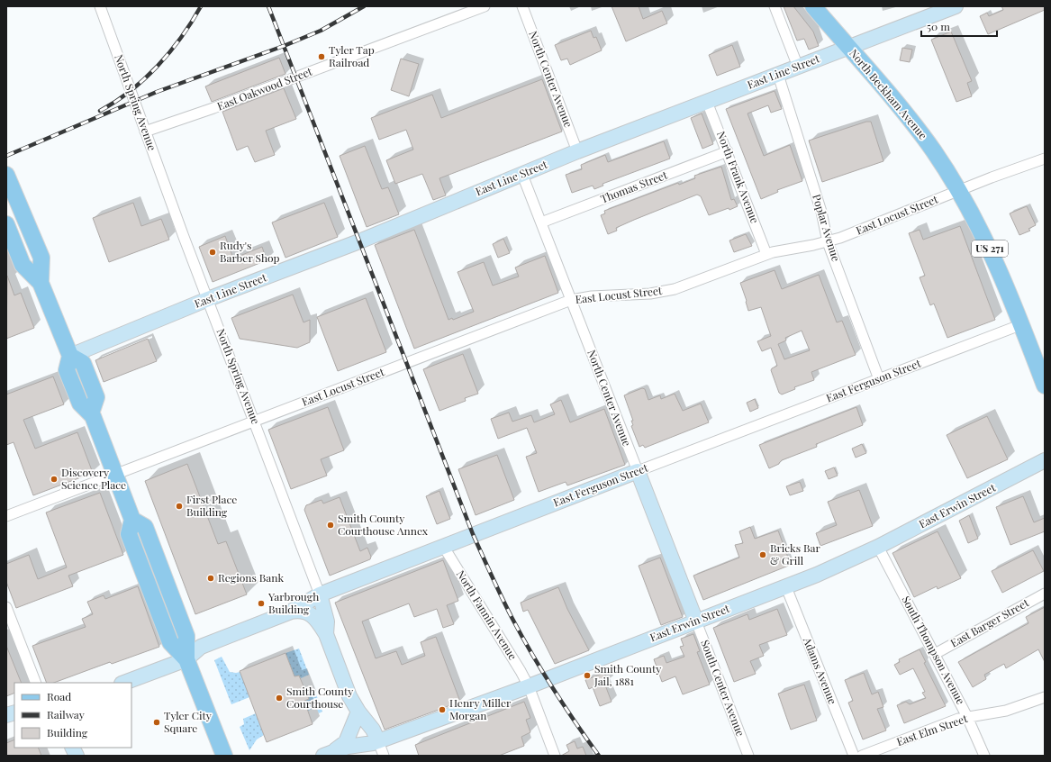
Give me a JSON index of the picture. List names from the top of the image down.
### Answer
{
  "streets": {
    "main road": [
      "East Line Street",
      "North Center Avenue",
      "North Beckham Avenue",
      "North Spring Avenue",
      "US 271",
      "East Ferguson Street",
      "East Erwin Street"
    ],
    "street": [
      "East Oakwood Street",
      "North Frank Avenue",
      "Thomas Street",
      "East Locust Street",
      "Poplar Avenue",
      "North Fannin Avenue",
      "East Barger Street",
      "South Thompson Avenue",
      "Adams Avenue",
      "South Center Avenue",
      "East Elm Street"
    ]
  },
  "crossings": [
    ["East Line Street", "North Center Avenue"],
    ["East Line Street", "North Beckham Avenue"],
    ["East Line Street", "North Spring Avenue"],
    ["East Line Street", "North Frank Avenue"],
    ["East Line Street", "Poplar Avenue"],
    ["North Center Avenue", "Thomas Street"],
    ["North Center Avenue", "East Locust Street"],
    ["North Center Avenue", "East Ferguson Street"],
    ["North Center Avenue", "East Erwin Street"],
    ["North Center Avenue", "South Center Avenue"],
    ["East Oakwood Street", "North Spring Avenue"],
    ["North Beckham Avenue", "East Locust Street"],
    ["North Beckham Avenue", "East Ferguson Street"],
    ["North Spring Avenue", "East Locust Street"],
    ["North Spring Avenue", "East Ferguson Street"],
    ["North Spring Avenue", "East Erwin Street"],
    ["North Frank Avenue", "Thomas Street"],
    ["North Frank Avenue", "East Locust Street"],
    ["East Locust Street", "Poplar Avenue"],
    ["Poplar Avenue", "East Ferguson Street"],
    ["East Ferguson Street", "North Fannin Avenue"],
    ["East Erwin Street", "North Fannin Avenue"],
    ["East Erwin Street", "South Thompson Avenue"],
    ["East Erwin Street", "Adams Avenue"],
    ["East Erwin Street", "South Center Avenue"],
    ["East Barger Street", "South Thompson Avenue"],
    ["South Thompson Avenue", "East Elm Street"]
  ],
  "places": [
    "Tyler Tap Railroad",
    "Rudy's Barber Shop",
    "Discovery Science Place",
    "First Place Building",
    "Smith County Courthouse Annex",
    "Bricks Bar & Grill",
    "Regions Bank",
    "Yarbrough Building",
    "Smith County Jail, 1881",
    "Smith County Courthouse",
    "Henry Miller Morgan",
    "Tyler City Square"
  ],
  "legend": ["Road", "Railway", "Building"],
  "scale_bar": "50 m"
}
